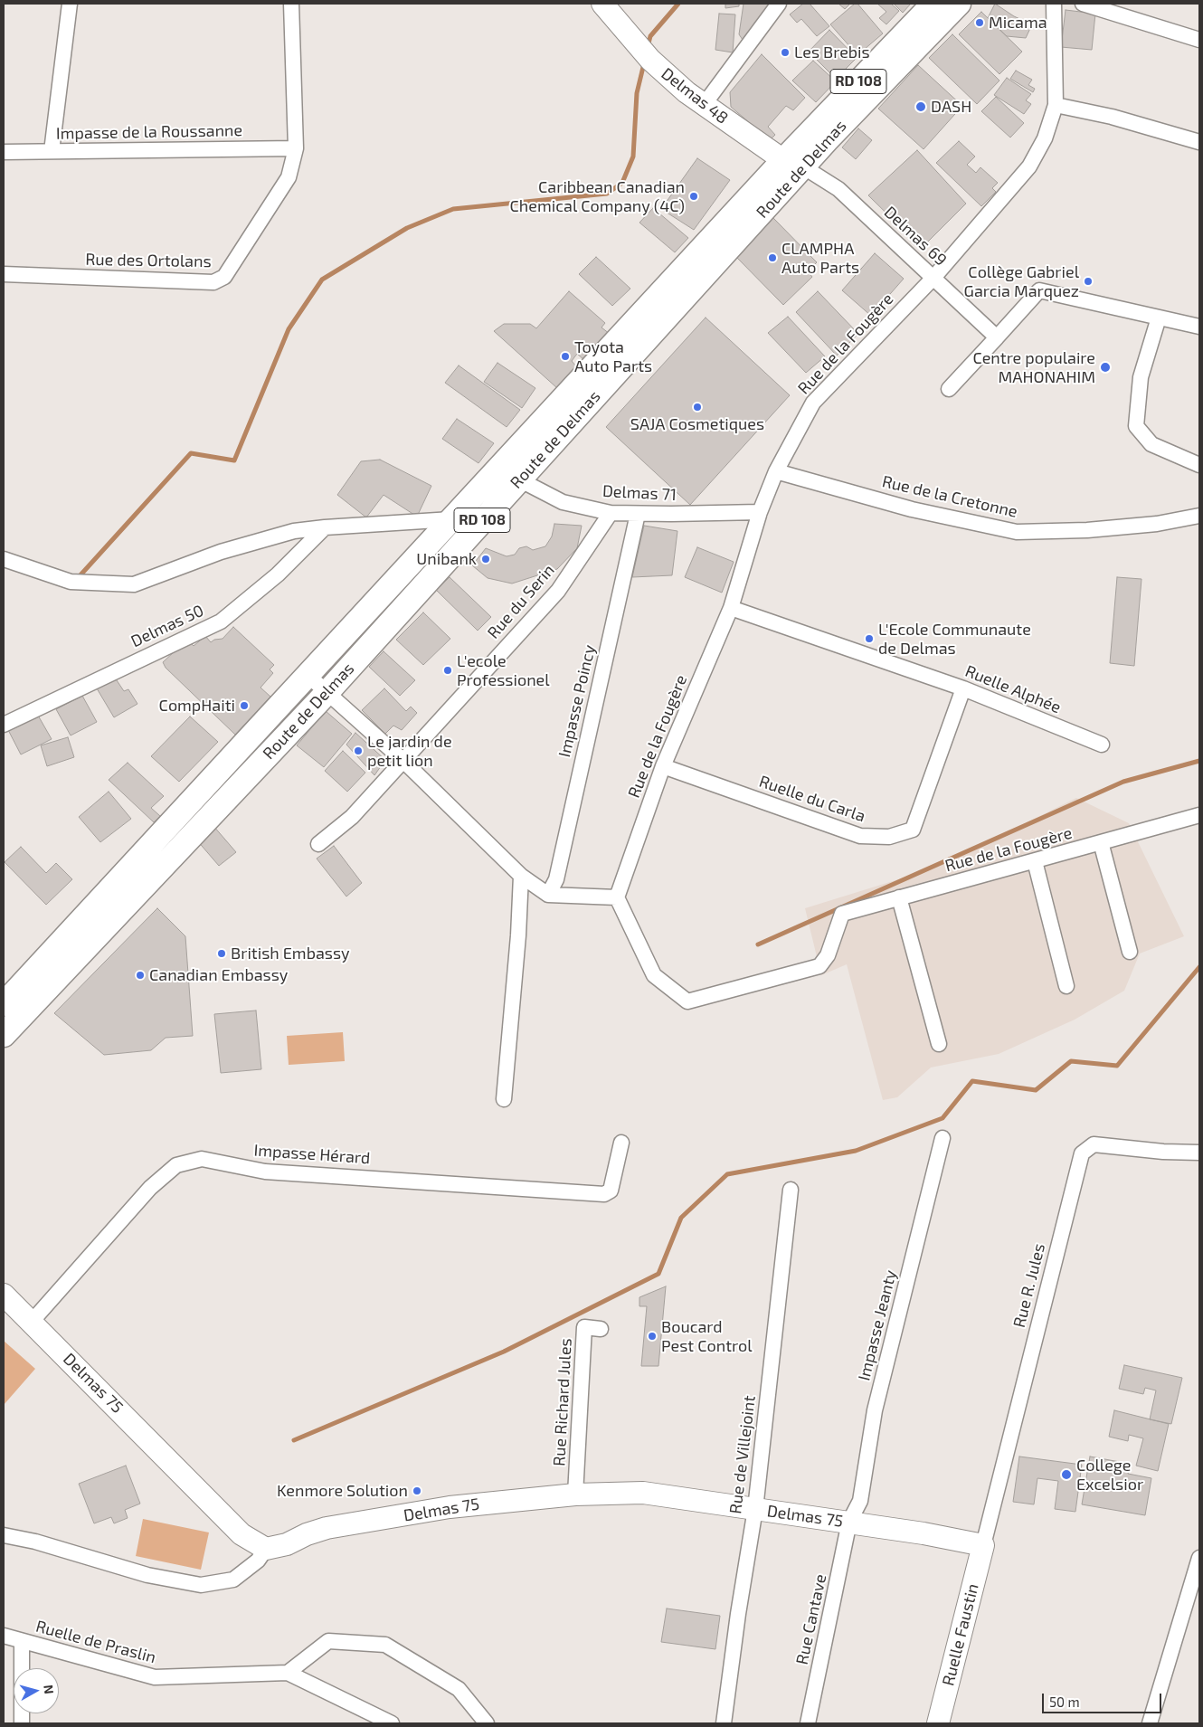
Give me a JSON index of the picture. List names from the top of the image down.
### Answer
{
  "streets": {
    "main road": ["RD 108", "Route de Delmas"],
    "street": [
      "Delmas 48",
      "Impasse de la Roussanne",
      "Delmas 69",
      "Rue des Ortolans",
      "Rue de la Fougère",
      "Delmas 71",
      "Rue de la Cretonne",
      "Rue du Serin",
      "Delmas 50",
      "Ruelle Alphée",
      "Impasse Poincy",
      "Ruelle du Carla",
      "Impasse Hérard",
      "Rue R. Jules",
      "Impasse Jeanty",
      "Delmas 75",
      "Rue Richard Jules",
      "Rue de Villejoint",
      "Rue Cantave",
      "Ruelle Faustin",
      "Ruelle de Praslin"
    ]
  },
  "crossings": [
    ["Delmas 48", "Route de Delmas"],
    ["Delmas 48", "Delmas 69"],
    ["Impasse de la Roussanne", "Rue des Ortolans"],
    ["Route de Delmas", "Delmas 69"],
    ["Route de Delmas", "Delmas 71"],
    ["Delmas 69", "Rue de la Fougère"],
    ["Rue de la Fougère", "Delmas 71"],
    ["Rue de la Fougère", "Rue de la Cretonne"],
    ["Rue de la Fougère", "Ruelle Alphée"],
    ["Rue de la Fougère", "Ruelle du Carla"],
    ["Delmas 71", "Rue du Serin"],
    ["Delmas 71", "Impasse Poincy"],
    ["Ruelle Alphée", "Ruelle du Carla"],
    ["Impasse Hérard", "Delmas 75"],
    ["Rue R. Jules", "Delmas 75"],
    ["Rue R. Jules", "Ruelle Faustin"],
    ["Impasse Jeanty", "Delmas 75"],
    ["Impasse Jeanty", "Rue Cantave"],
    ["Delmas 75", "Rue Richard Jules"],
    ["Delmas 75", "Rue de Villejoint"],
    ["Delmas 75", "Rue Cantave"],
    ["Delmas 75", "Ruelle Faustin"]
  ],
  "places": [
    "Micama",
    "Les Brebis",
    "DASH",
    "Caribbean Canadian Chemical Company (4C)",
    "CLAMPHA Auto Parts",
    "Collège Gabriel Garcia Marquez",
    "Toyota Auto Parts",
    "Centre populaire MAHONAHIM",
    "SAJA Cosmetiques",
    "Unibank",
    "L'Ecole Communaute de Delmas",
    "L'ecole Professionel",
    "CompHaiti",
    "Le jardin de petit lion",
    "British Embassy",
    "Canadian Embassy",
    "Boucard Pest Control",
    "College Excelsior",
    "Kenmore Solution"
  ],
  "scale_bar": "50 m",
  "north": "right"
}
